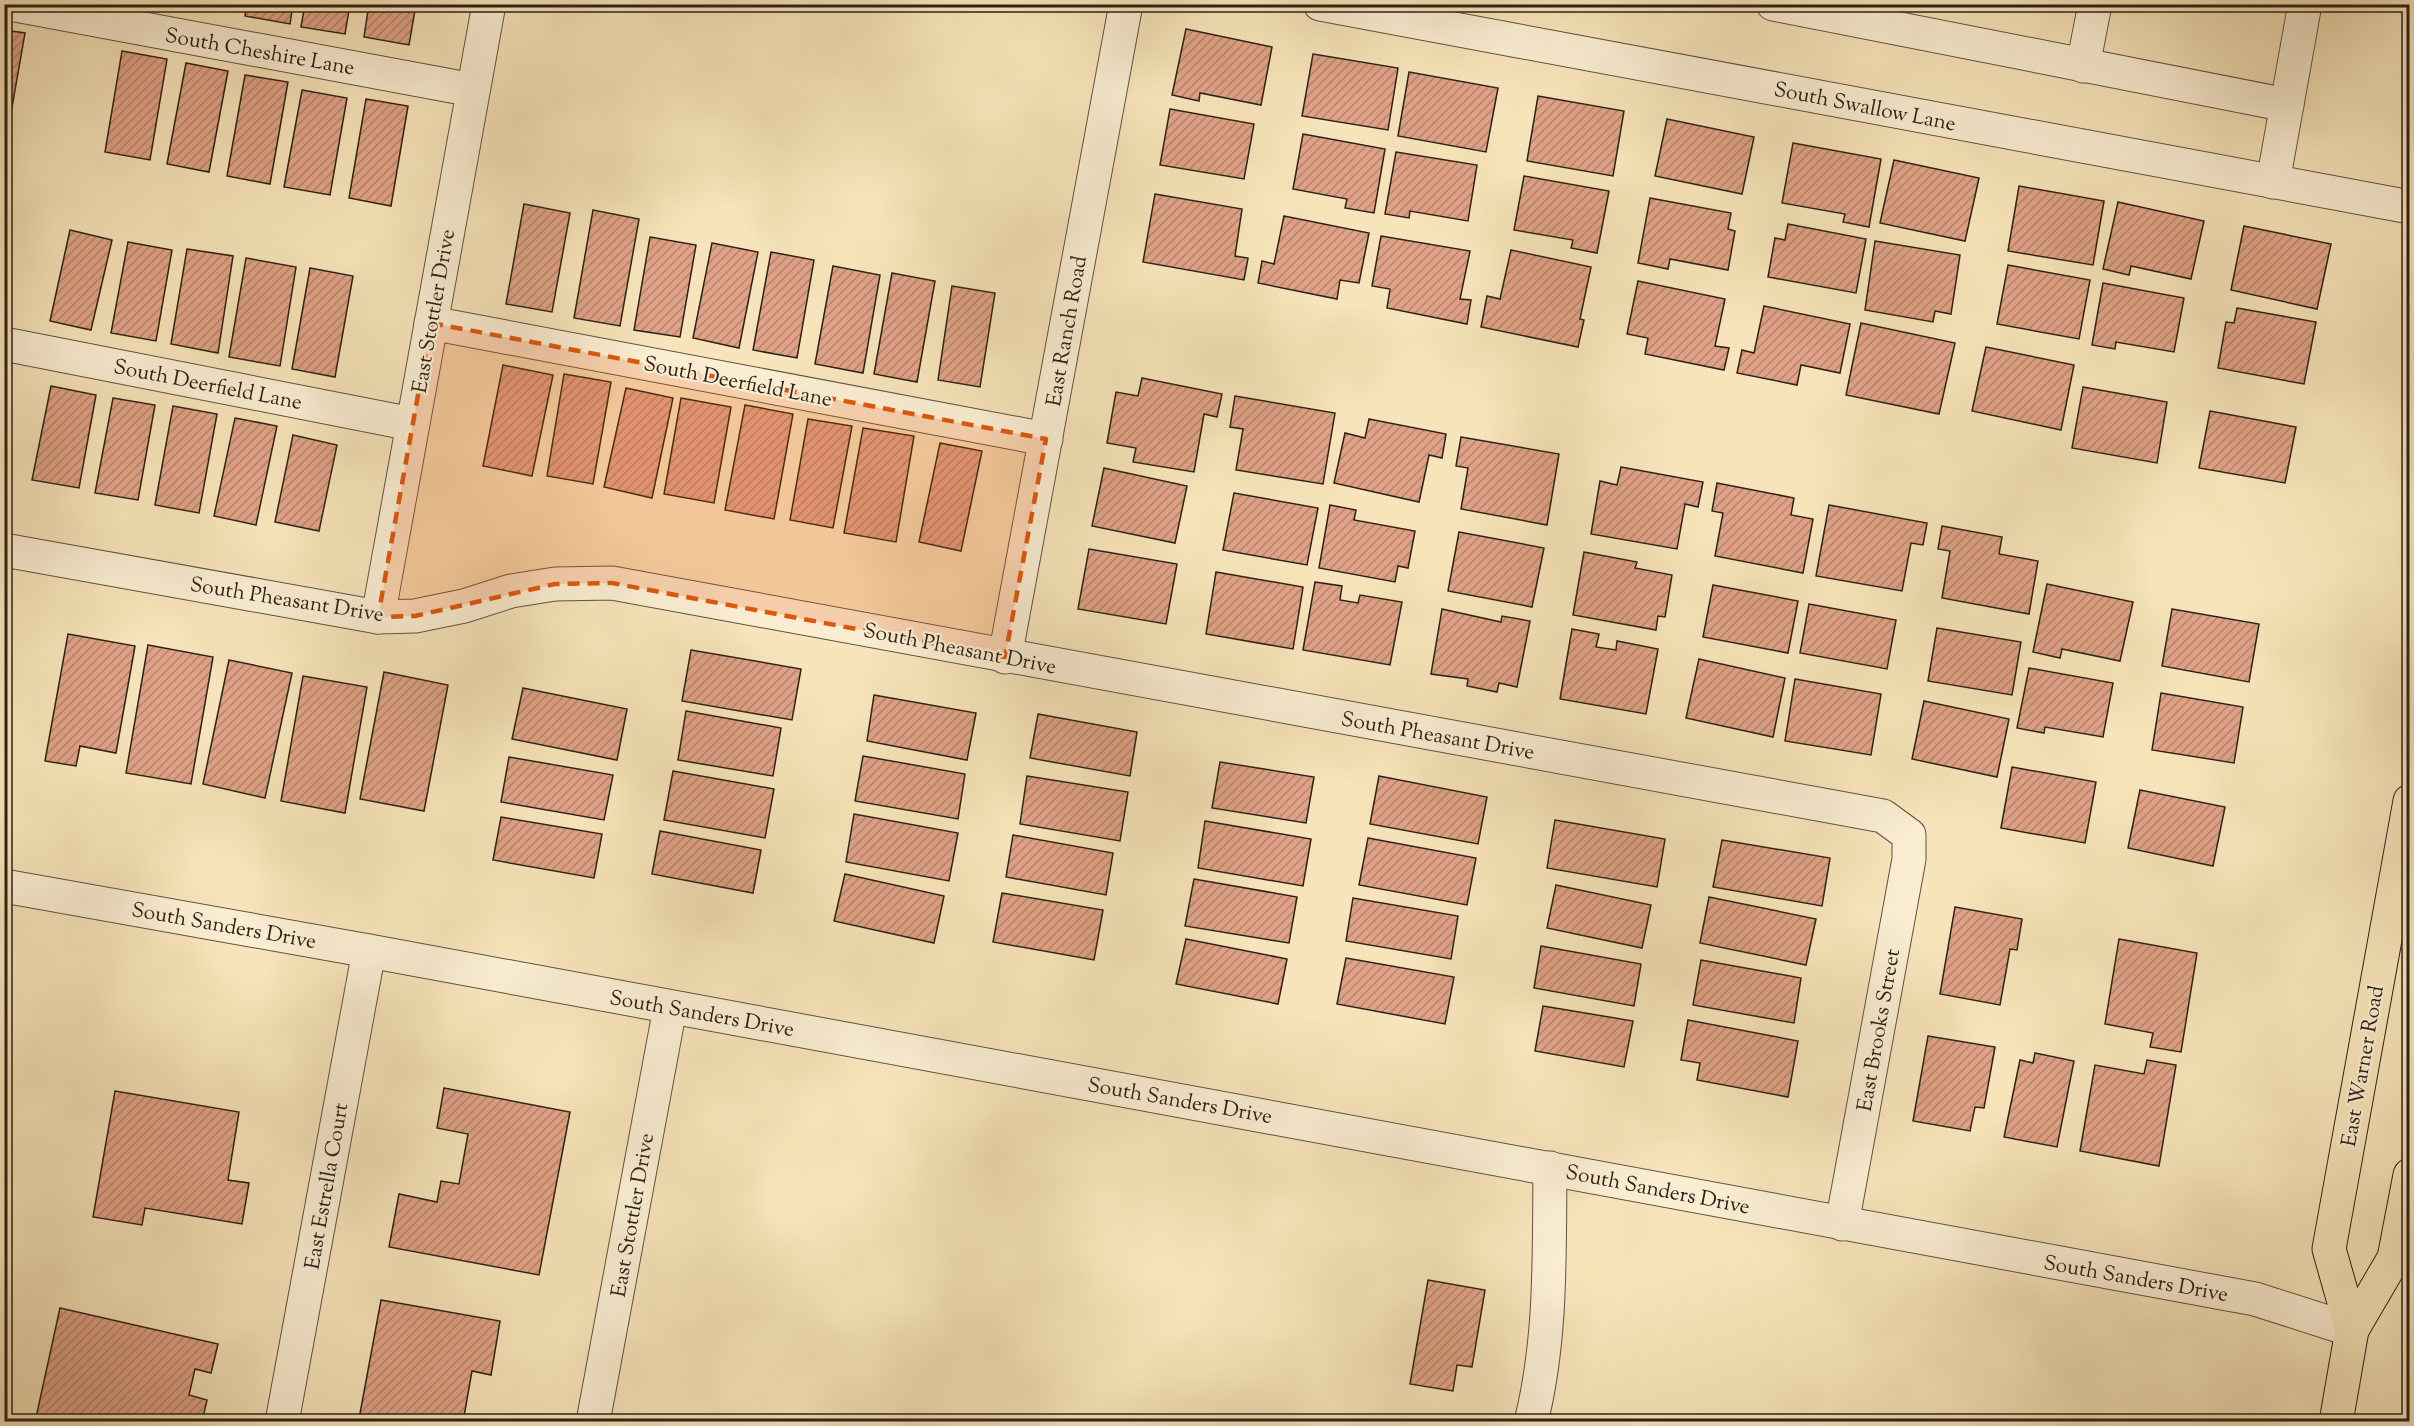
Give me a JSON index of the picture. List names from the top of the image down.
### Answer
{
  "streets": {
    "main road": ["East Warner Road"],
    "street": [
      "South Cheshire Lane",
      "South Swallow Lane",
      "East Stottler Drive",
      "East Ranch Road",
      "South Deerfield Lane",
      "South Pheasant Drive",
      "South Sanders Drive",
      "East Brooks Street",
      "East Estrella Court"
    ]
  },
  "crossings": [
    ["South Cheshire Lane", "East Stottler Drive"],
    ["East Stottler Drive", "South Deerfield Lane"],
    ["East Stottler Drive", "South Pheasant Drive"],
    ["East Stottler Drive", "South Sanders Drive"],
    ["East Ranch Road", "South Deerfield Lane"],
    ["East Ranch Road", "South Pheasant Drive"],
    ["South Pheasant Drive", "East Brooks Street"],
    ["South Sanders Drive", "East Brooks Street"],
    ["South Sanders Drive", "East Warner Road"],
    ["South Sanders Drive", "East Estrella Court"]
  ]
}
